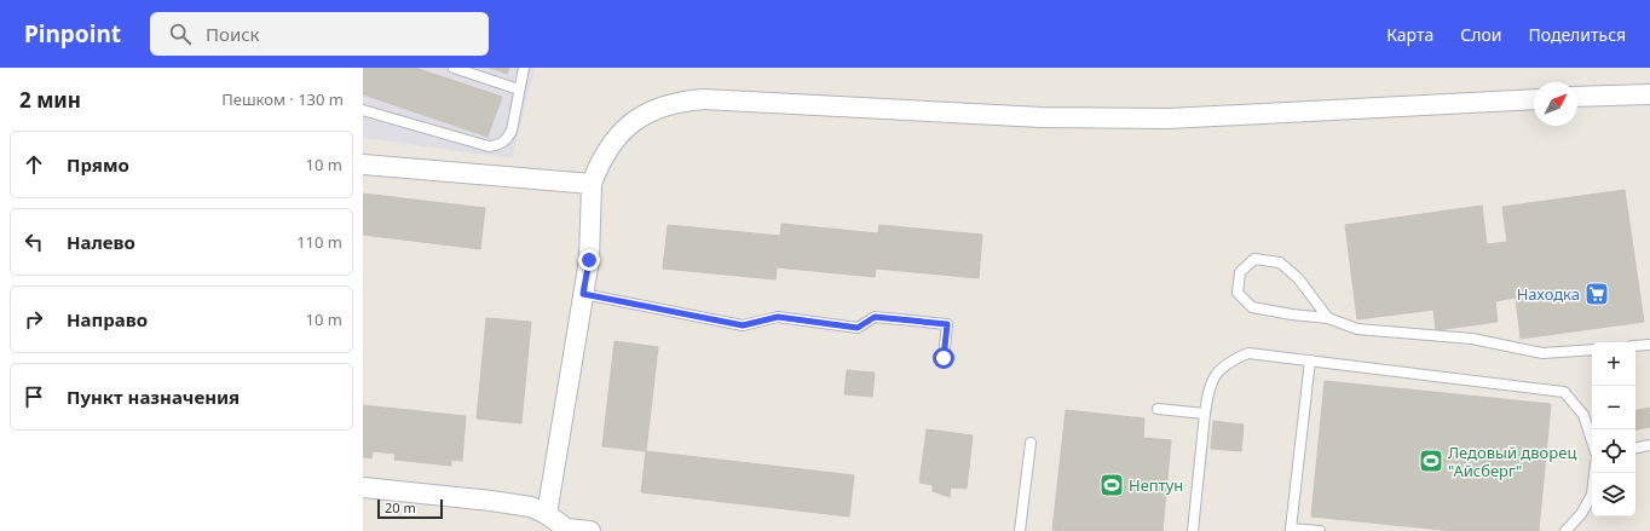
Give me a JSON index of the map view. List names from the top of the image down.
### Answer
{
  "places": {
    "supermarket": ["Находка"],
    "sports": ["Ледовый дворец \"Айсберг\"", "Нептун"]
  },
  "scale_bar": "20 m",
  "north": "top right",
  "page": {
    "header": "Pinpoint",
    "search": "Поиск",
    "nav": ["Карта", "Слои", "Поделиться"],
    "heading": ["2 мин", "Пешком · 130 m"],
    "list": [
      ["Прямо", "10 m"],
      ["Налево", "110 m"],
      ["Направо", "10 m"],
      "Пункт назначения"
    ],
    "map_buttons": ["+", "−"],
    "scale": "20 m"
  }
}
